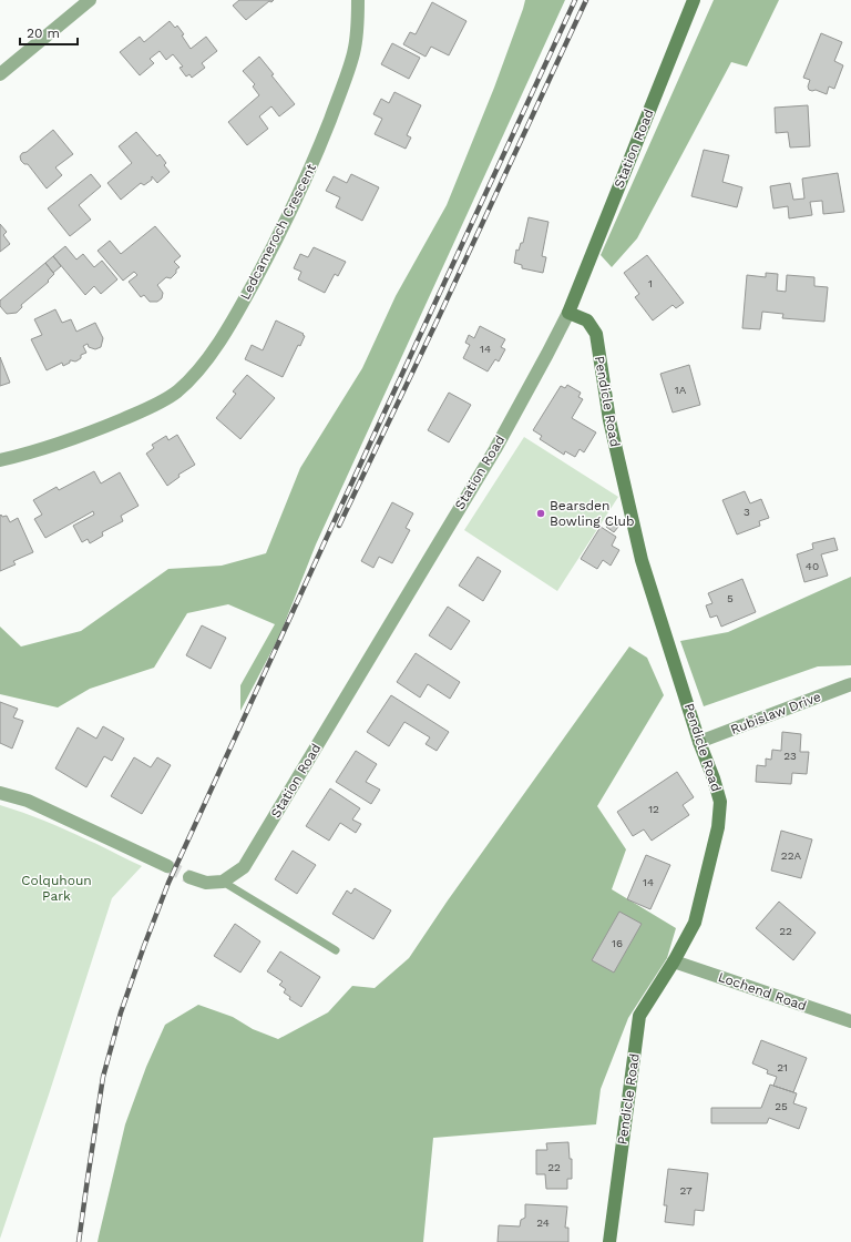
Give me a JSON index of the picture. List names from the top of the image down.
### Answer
{
  "streets": {
    "street": [
      "Station Road",
      "Ledcameroch Crescent",
      "Pendicle Road",
      "Rubislaw Drive",
      "Lochend Road"
    ]
  },
  "crossings": [
    ["Station Road", "Pendicle Road"],
    ["Pendicle Road", "Rubislaw Drive"],
    ["Pendicle Road", "Lochend Road"]
  ],
  "parks": ["Colquhoun Park"],
  "places": ["Bearsden Bowling Club"],
  "house_numbers": [
    "1",
    "14",
    "1A",
    "3",
    "40",
    "5",
    "23",
    "12",
    "22A",
    "14",
    "22",
    "16",
    "21",
    "25",
    "22",
    "27",
    "24"
  ],
  "scale_bar": "20 m"
}
